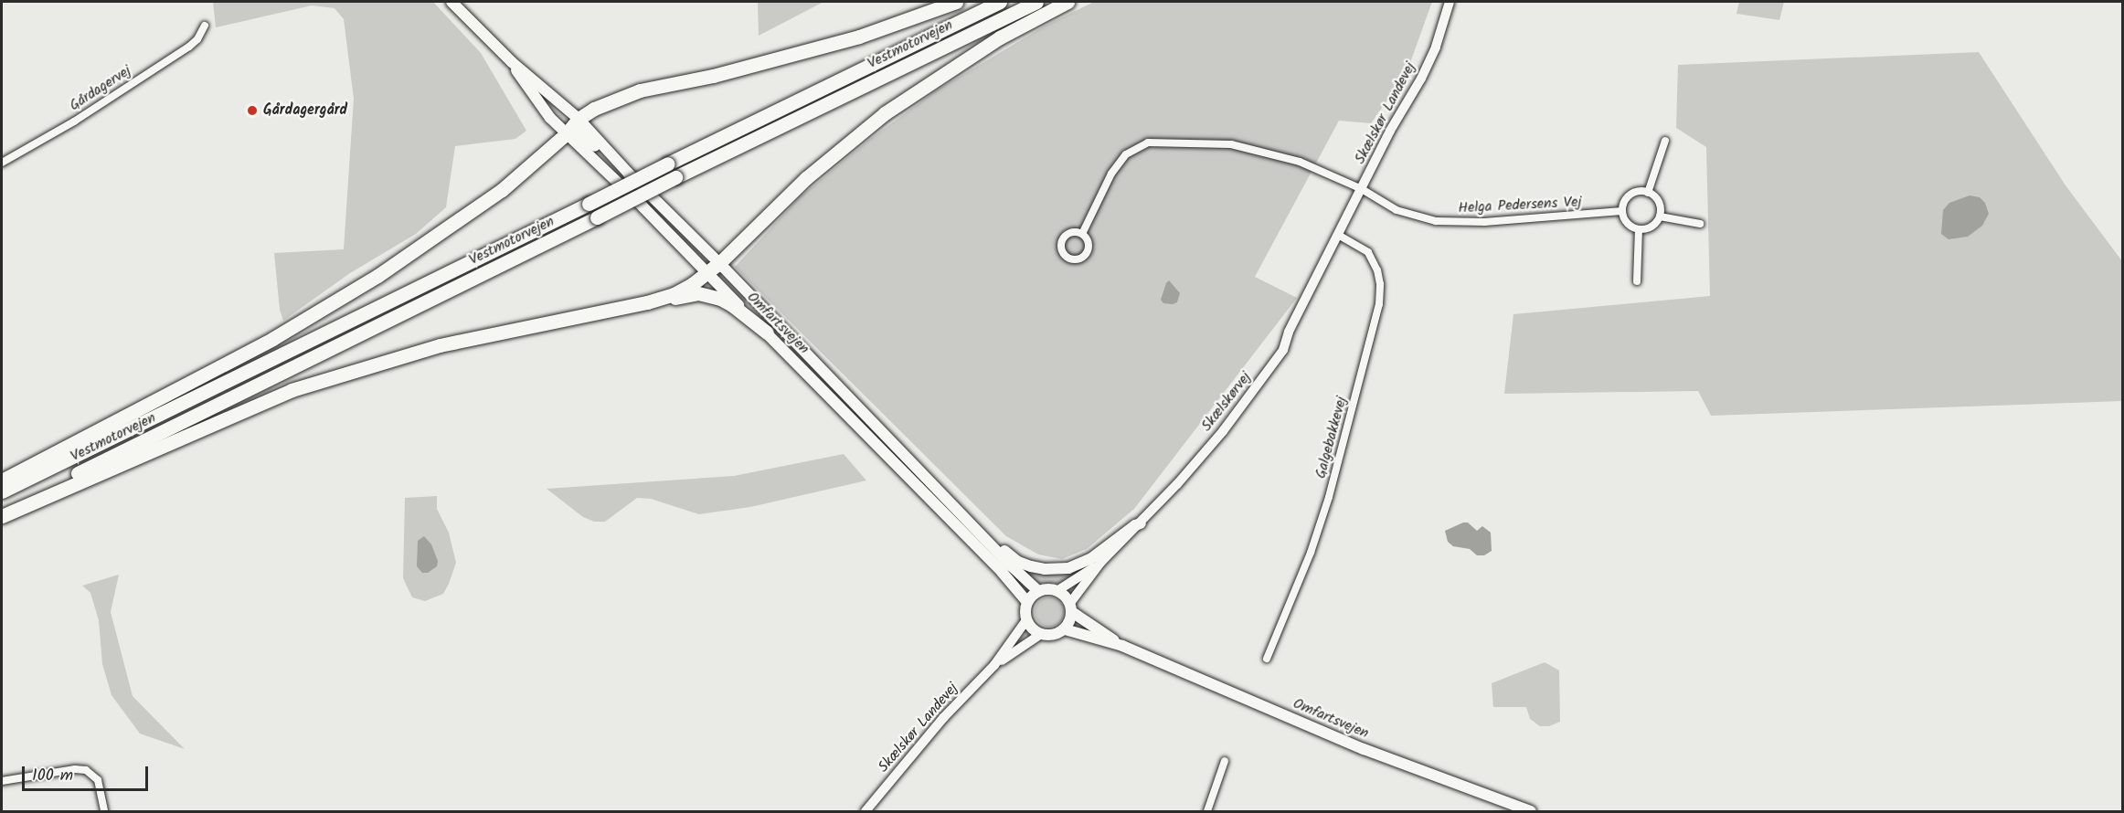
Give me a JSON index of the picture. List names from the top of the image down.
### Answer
{
  "streets": {
    "highway": ["Vestmotorvejen"],
    "main road": ["Omfartsvejen"],
    "street": [
      "Gårdagervej",
      "Skælskør Landevej",
      "Helga Pedersens Vej",
      "Skælskørvej",
      "Galgebakkevej"
    ]
  },
  "crossings": [
    ["Skælskør Landevej", "Helga Pedersens Vej"],
    ["Skælskør Landevej", "Omfartsvejen"],
    ["Skælskør Landevej", "Skælskørvej"],
    ["Skælskør Landevej", "Galgebakkevej"],
    ["Omfartsvejen", "Skælskørvej"],
    ["Skælskørvej", "Galgebakkevej"]
  ],
  "places": ["Gårdagergård"],
  "scale_bar": "100 m"
}
